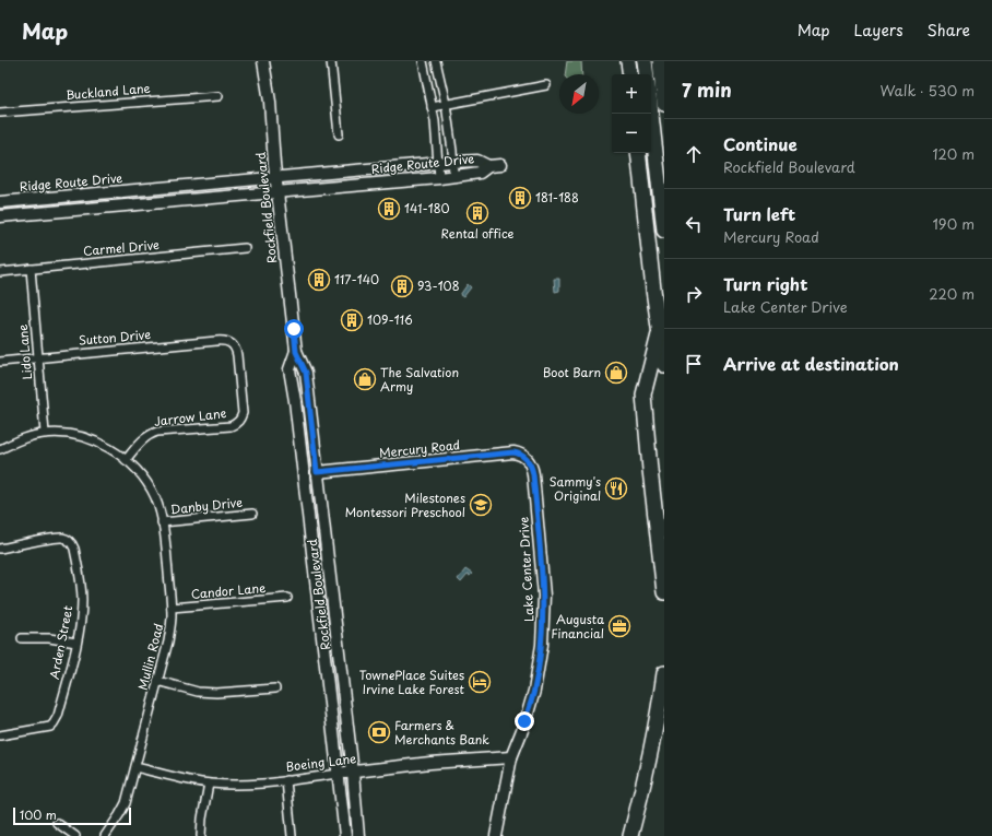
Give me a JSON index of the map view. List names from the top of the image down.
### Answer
{
  "streets": {
    "main road": [
      "Ridge Route Drive",
      "Rockfield Boulevard",
      "Mercury Road",
      "Lake Center Drive",
      "Boeing Lane"
    ],
    "street": [
      "Buckland Lane",
      "Carmel Drive",
      "Sutton Drive",
      "Lido Lane",
      "Jarrow Lane",
      "Danby Drive",
      "Candor Lane",
      "Arden Street",
      "Mullin Road"
    ]
  },
  "crossings": [
    ["Ridge Route Drive", "Rockfield Boulevard"],
    ["Rockfield Boulevard", "Mercury Road"],
    ["Rockfield Boulevard", "Boeing Lane"],
    ["Carmel Drive", "Lido Lane"],
    ["Sutton Drive", "Lido Lane"],
    ["Sutton Drive", "Jarrow Lane"],
    ["Lido Lane", "Mullin Road"],
    ["Jarrow Lane", "Mullin Road"],
    ["Mercury Road", "Lake Center Drive"],
    ["Danby Drive", "Mullin Road"],
    ["Lake Center Drive", "Boeing Lane"],
    ["Candor Lane", "Mullin Road"],
    ["Mullin Road", "Boeing Lane"]
  ],
  "places": {
    "building": [
      "181-188",
      "141-180",
      "Rental office",
      "117-140",
      "93-108",
      "109-116"
    ],
    "shop": ["Boot Barn", "The Salvation Army"],
    "restaurant": ["Sammy's Original"],
    "school or university": ["Milestones Montessori Preschool"],
    "office": ["Augusta Financial"],
    "hotel": ["TownePlace Suites Irvine Lake Forest"],
    "bank": ["Farmers & Merchants Bank"]
  },
  "scale_bar": "100 m",
  "north": "bottom left",
  "page": {
    "header": "Map",
    "nav": ["Map", "Layers", "Share"],
    "heading": ["7 min", "Walk · 530 m"],
    "map_buttons": ["+", "−"],
    "list": [
      ["Continue", "Rockfield Boulevard", "120 m"],
      ["Turn left", "Mercury Road", "190 m"],
      ["Turn right", "Lake Center Drive", "220 m"],
      "Arrive at destination"
    ],
    "scale": "100 m"
  }
}
